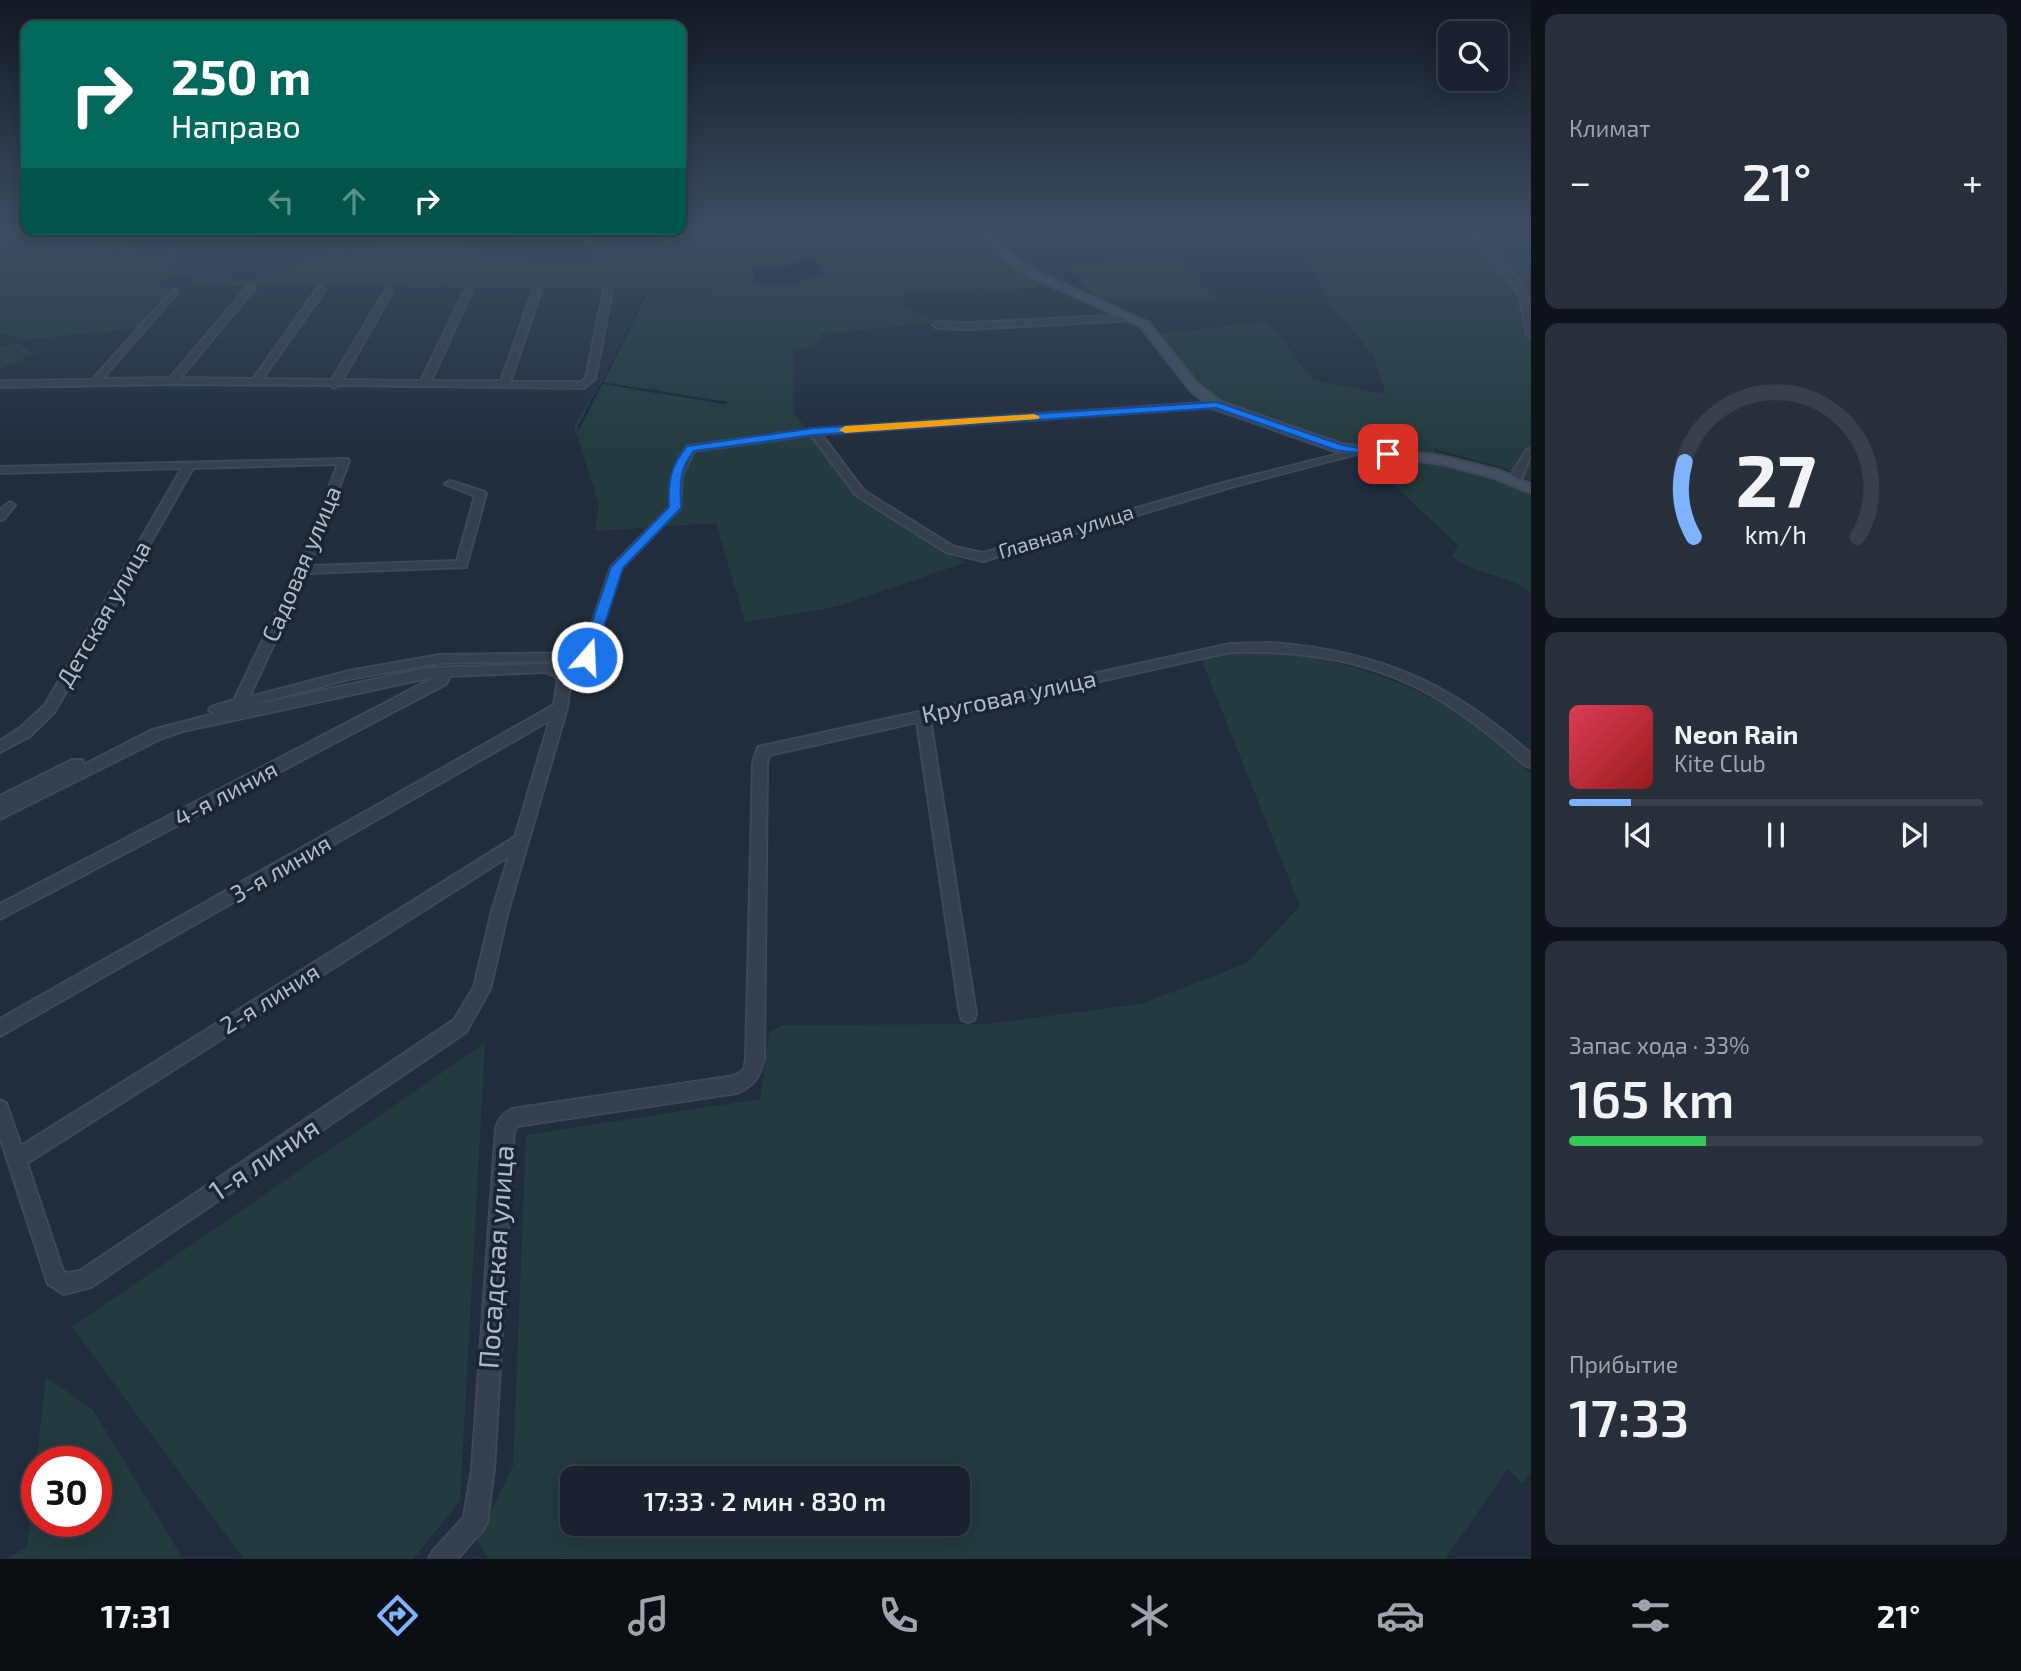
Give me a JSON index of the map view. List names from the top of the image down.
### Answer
{
  "streets": {
    "street": [
      "Главная улица",
      "Садовая улица",
      "Детская улица",
      "Круговая улица",
      "4-я линия",
      "3-я линия",
      "2-я линия",
      "1-я линия",
      "Посадская улица"
    ]
  },
  "crossings": [
    ["Садовая улица", "Детская улица"],
    ["Круговая улица", "Посадская улица"],
    ["2-я линия", "1-я линия"]
  ],
  "page": {
    "tile": [
      "Климат",
      ["Запас хода · 33%", "165 km"],
      ["Прибытие", "17:33"]
    ],
    "turn": ["250 m", "Направо"],
    "heat": ["−", "21°", "+"],
    "song": ["Neon Rain", "Kite Club"],
    "limit": "30",
    "trip": "17:33 · 2 мин · 830 m",
    "tabs": ["17:31", "21°"],
    "gauge": ["27", "km/h"]
  }
}
